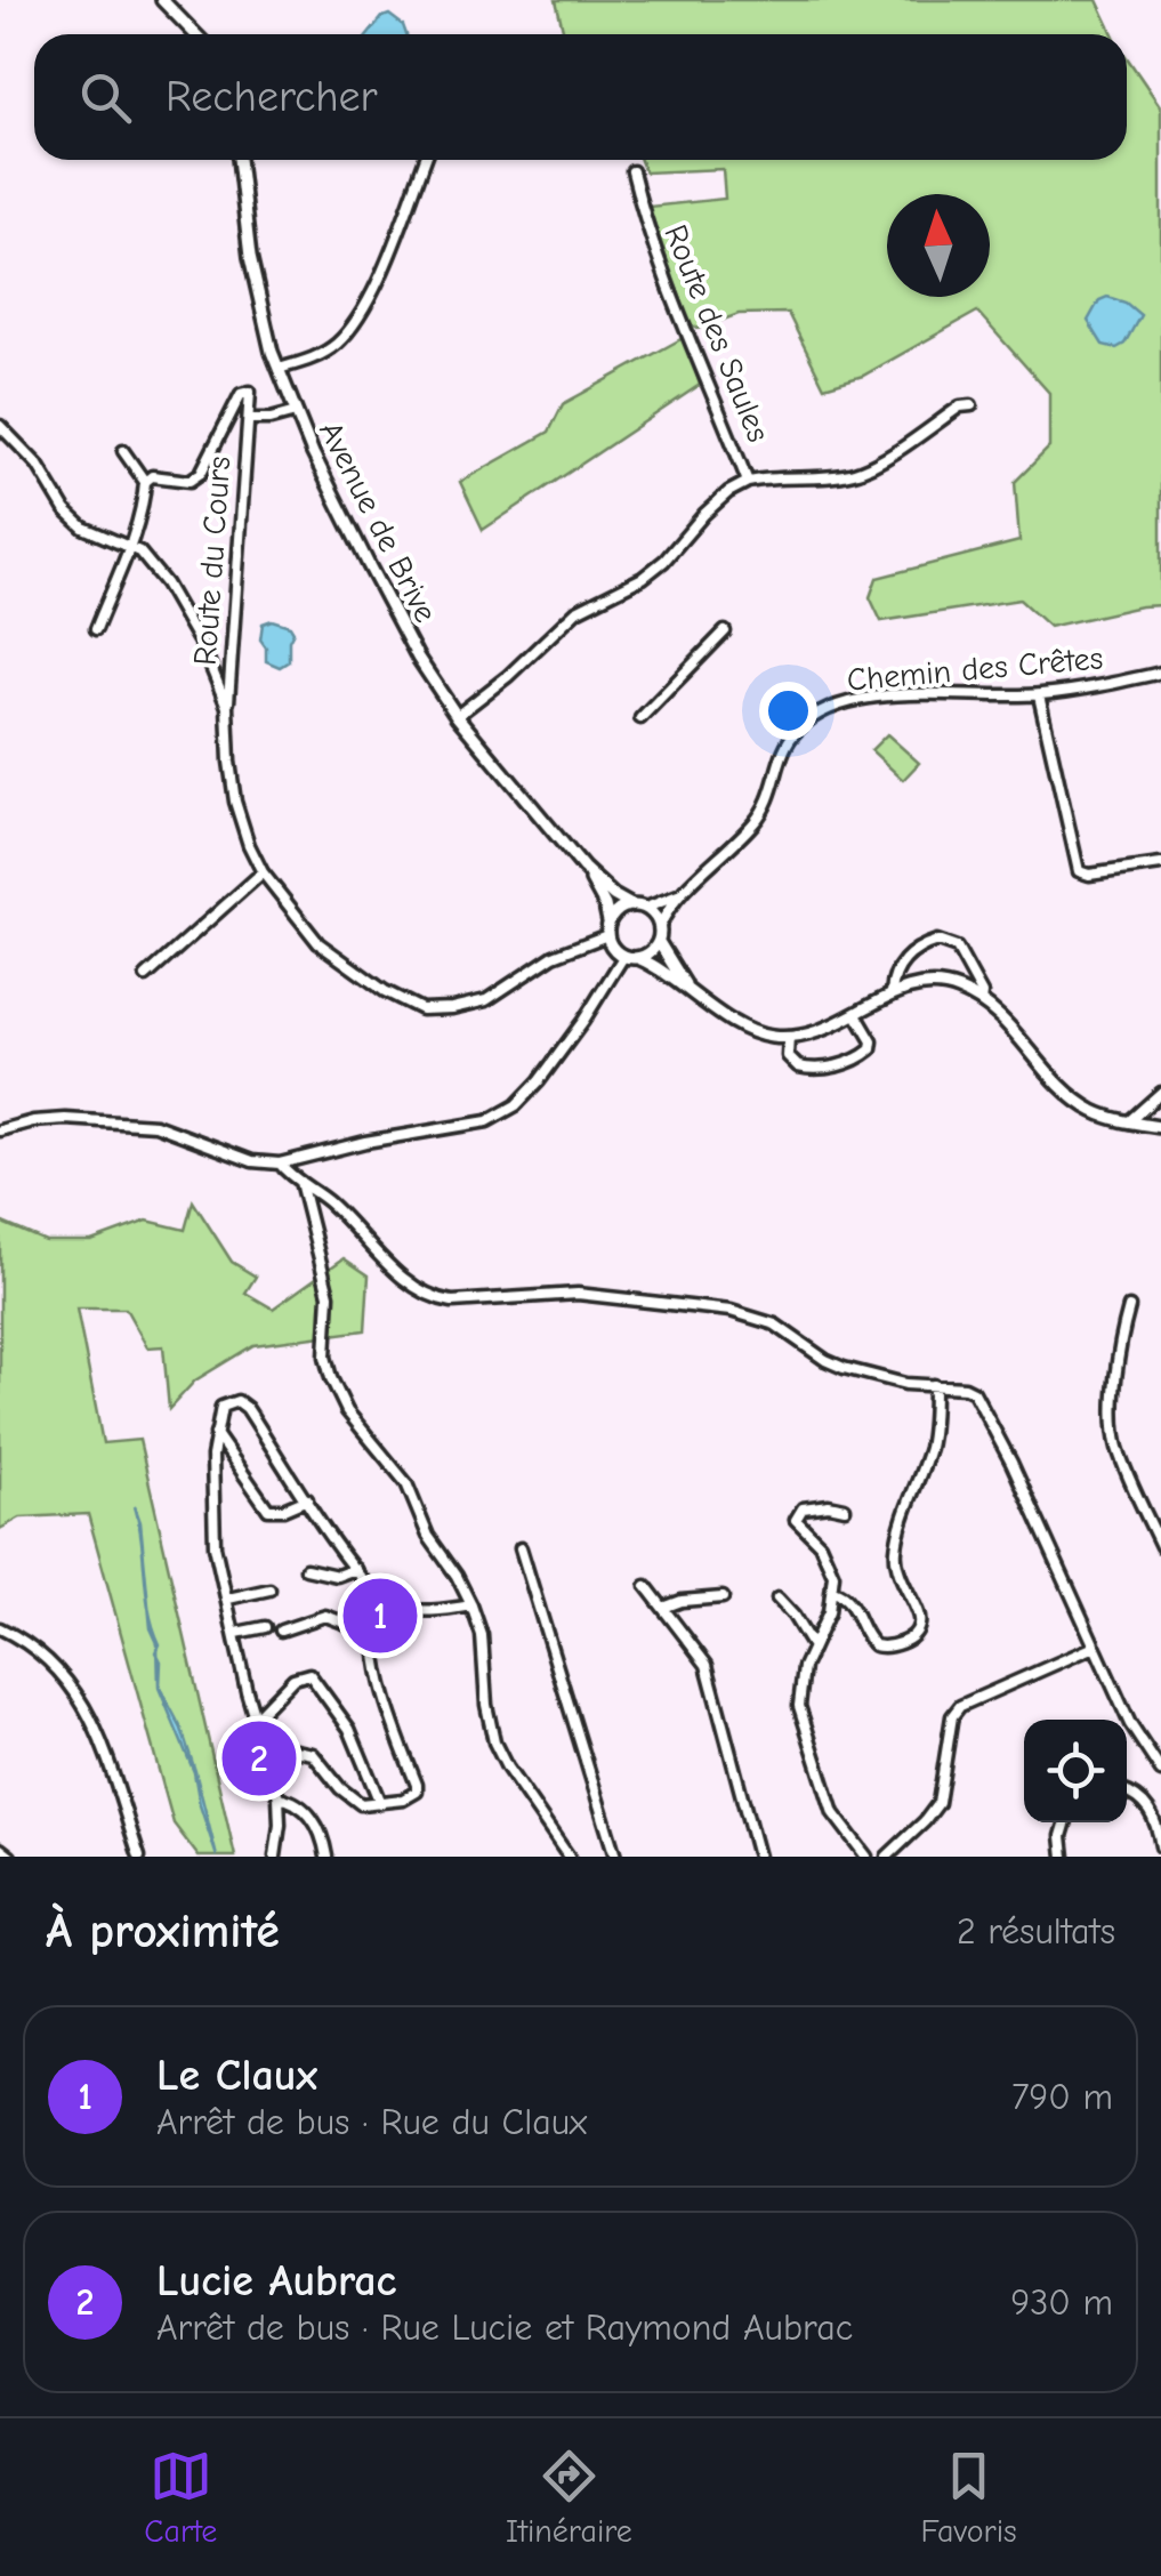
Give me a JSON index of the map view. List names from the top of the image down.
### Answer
{
  "streets": {
    "street": [
      "Route des Saules",
      "Avenue de Brive",
      "Route du Cours",
      "Chemin des Crêtes"
    ]
  },
  "crossings": [
    ["Route des Saules", "Avenue de Brive"],
    ["Avenue de Brive", "Route du Cours"],
    ["Route du Cours", "Chemin des Crêtes"]
  ],
  "north": "top",
  "page": {
    "search": "Rechercher",
    "pins": ["1", "2"],
    "heading": ["À proximité", "2 résultats"],
    "list": [
      {
        "mark": "1",
        "name": "Le Claux",
        "note": "Arrêt de bus · Rue du Claux",
        "value": "790 m"
      },
      {
        "mark": "2",
        "name": "Lucie Aubrac",
        "note": "Arrêt de bus · Rue Lucie et Raymond Aubrac",
        "value": "930 m"
      }
    ],
    "nav": ["Carte", "Itinéraire", "Favoris"]
  }
}
